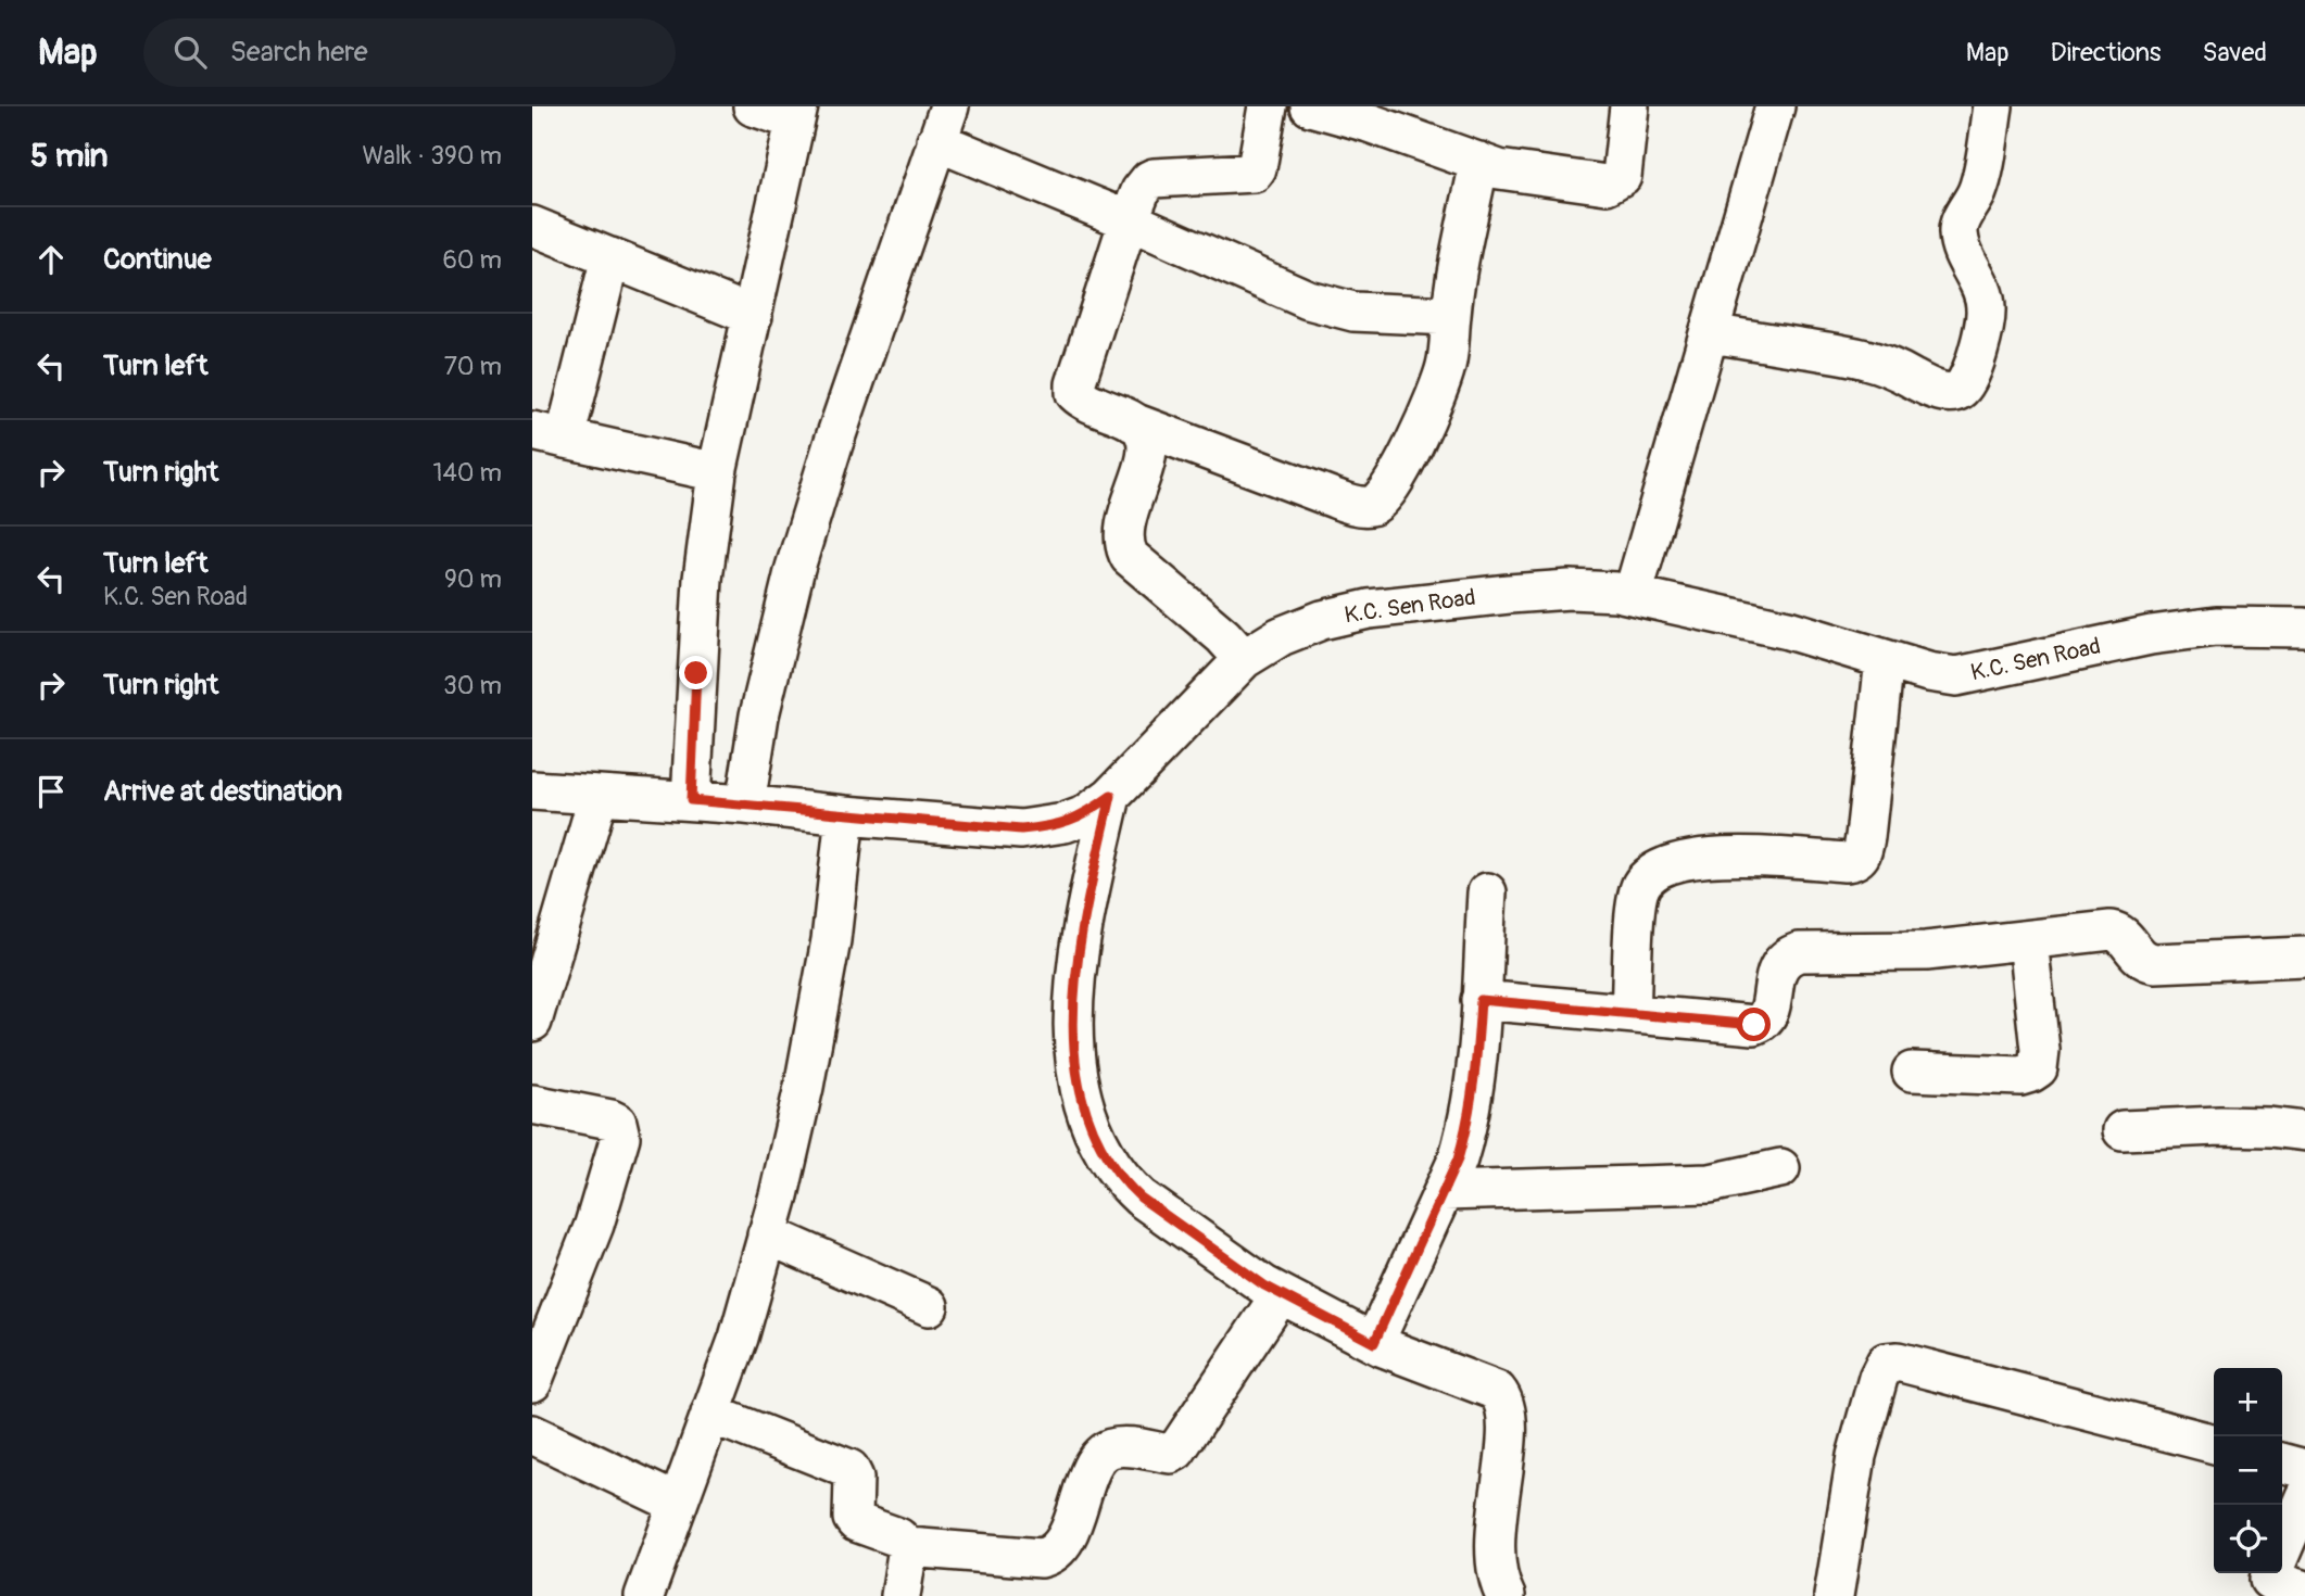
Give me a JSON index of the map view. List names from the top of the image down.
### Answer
{
  "streets": {
    "street": ["K.C. Sen Road"]
  },
  "page": {
    "header": "Map",
    "search": "Search here",
    "nav": ["Map", "Directions", "Saved"],
    "heading": ["5 min", "Walk · 390 m"],
    "list": [
      ["Continue", "60 m"],
      ["Turn left", "70 m"],
      ["Turn right", "140 m"],
      ["Turn left", "K.C. Sen Road", "90 m"],
      ["Turn right", "30 m"],
      "Arrive at destination"
    ],
    "map_buttons": ["+", "−"]
  }
}
